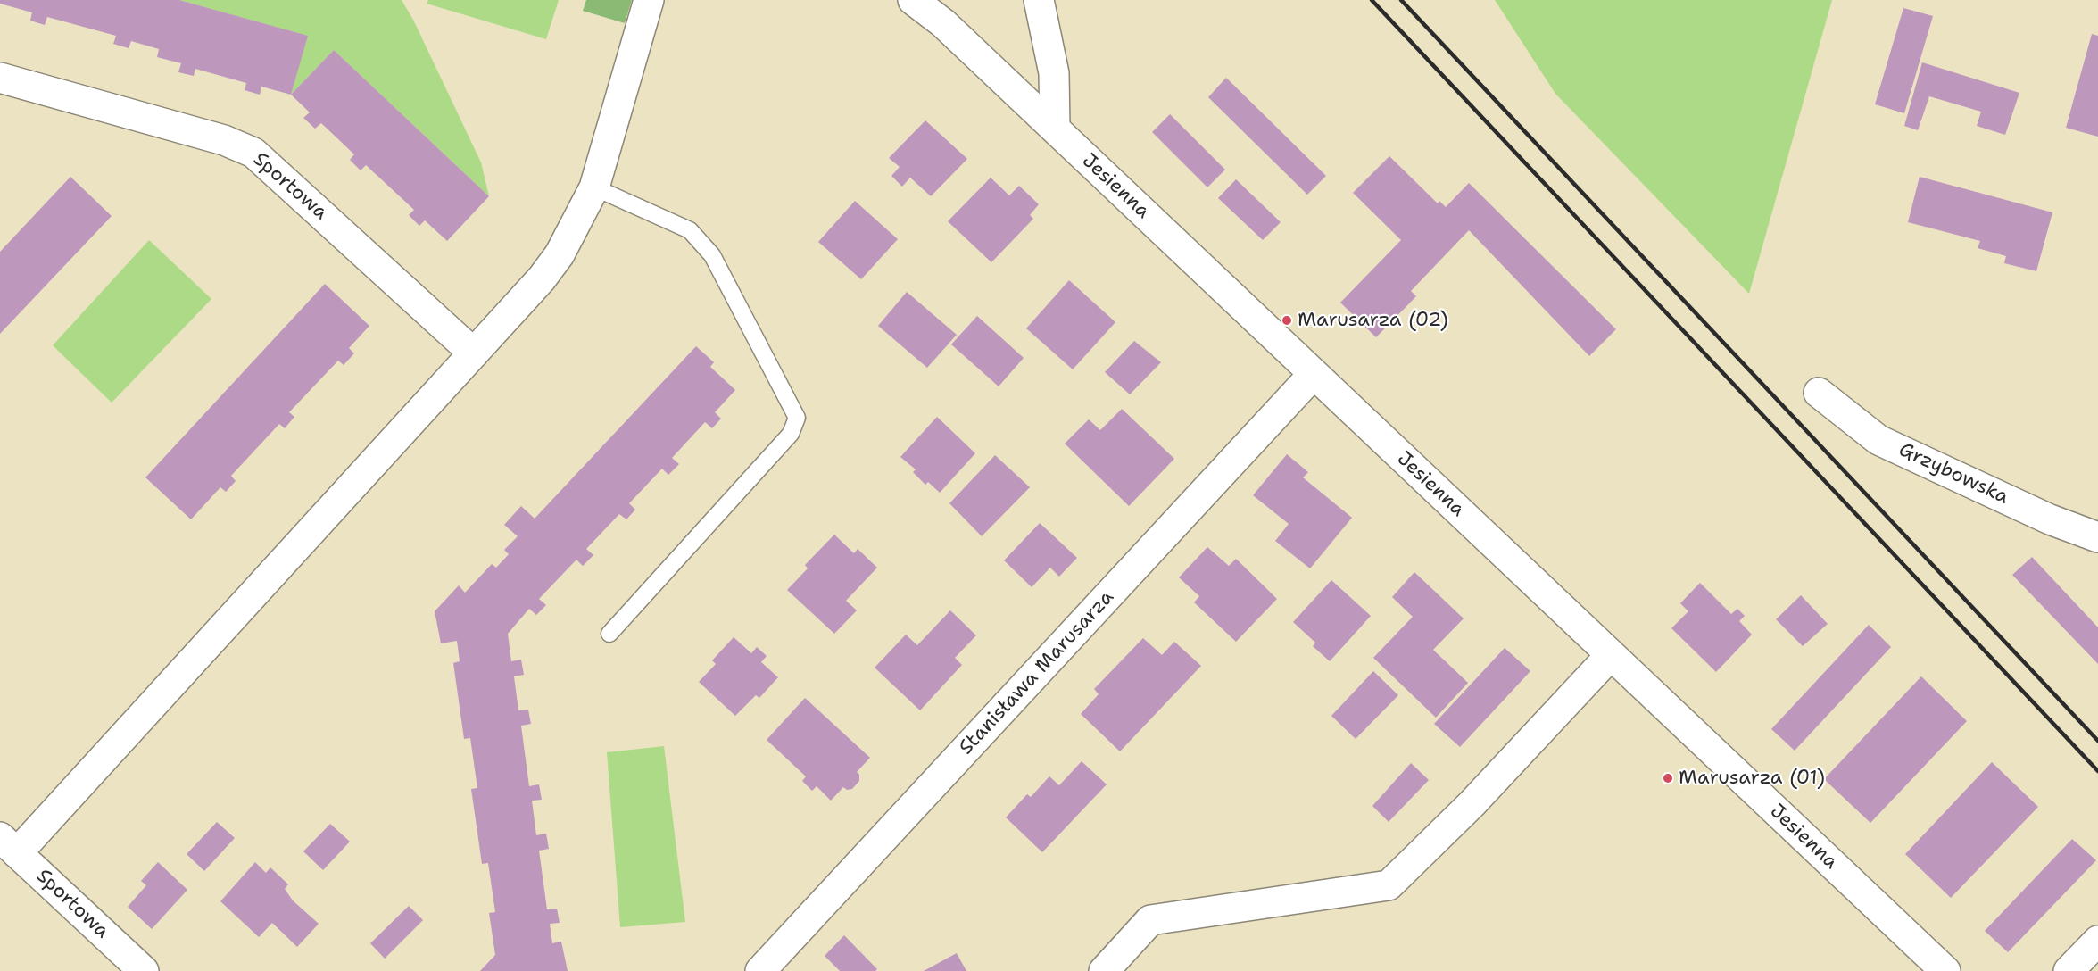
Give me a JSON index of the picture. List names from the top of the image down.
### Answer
{
  "streets": {
    "street": [
      "Sportowa",
      "Jesienna",
      "Grzybowska",
      "Stanisława Marusarza"
    ]
  },
  "crossings": [
    ["Jesienna", "Stanisława Marusarza"]
  ],
  "places": ["Marusarza (02)", "Marusarza (01)"]
}
